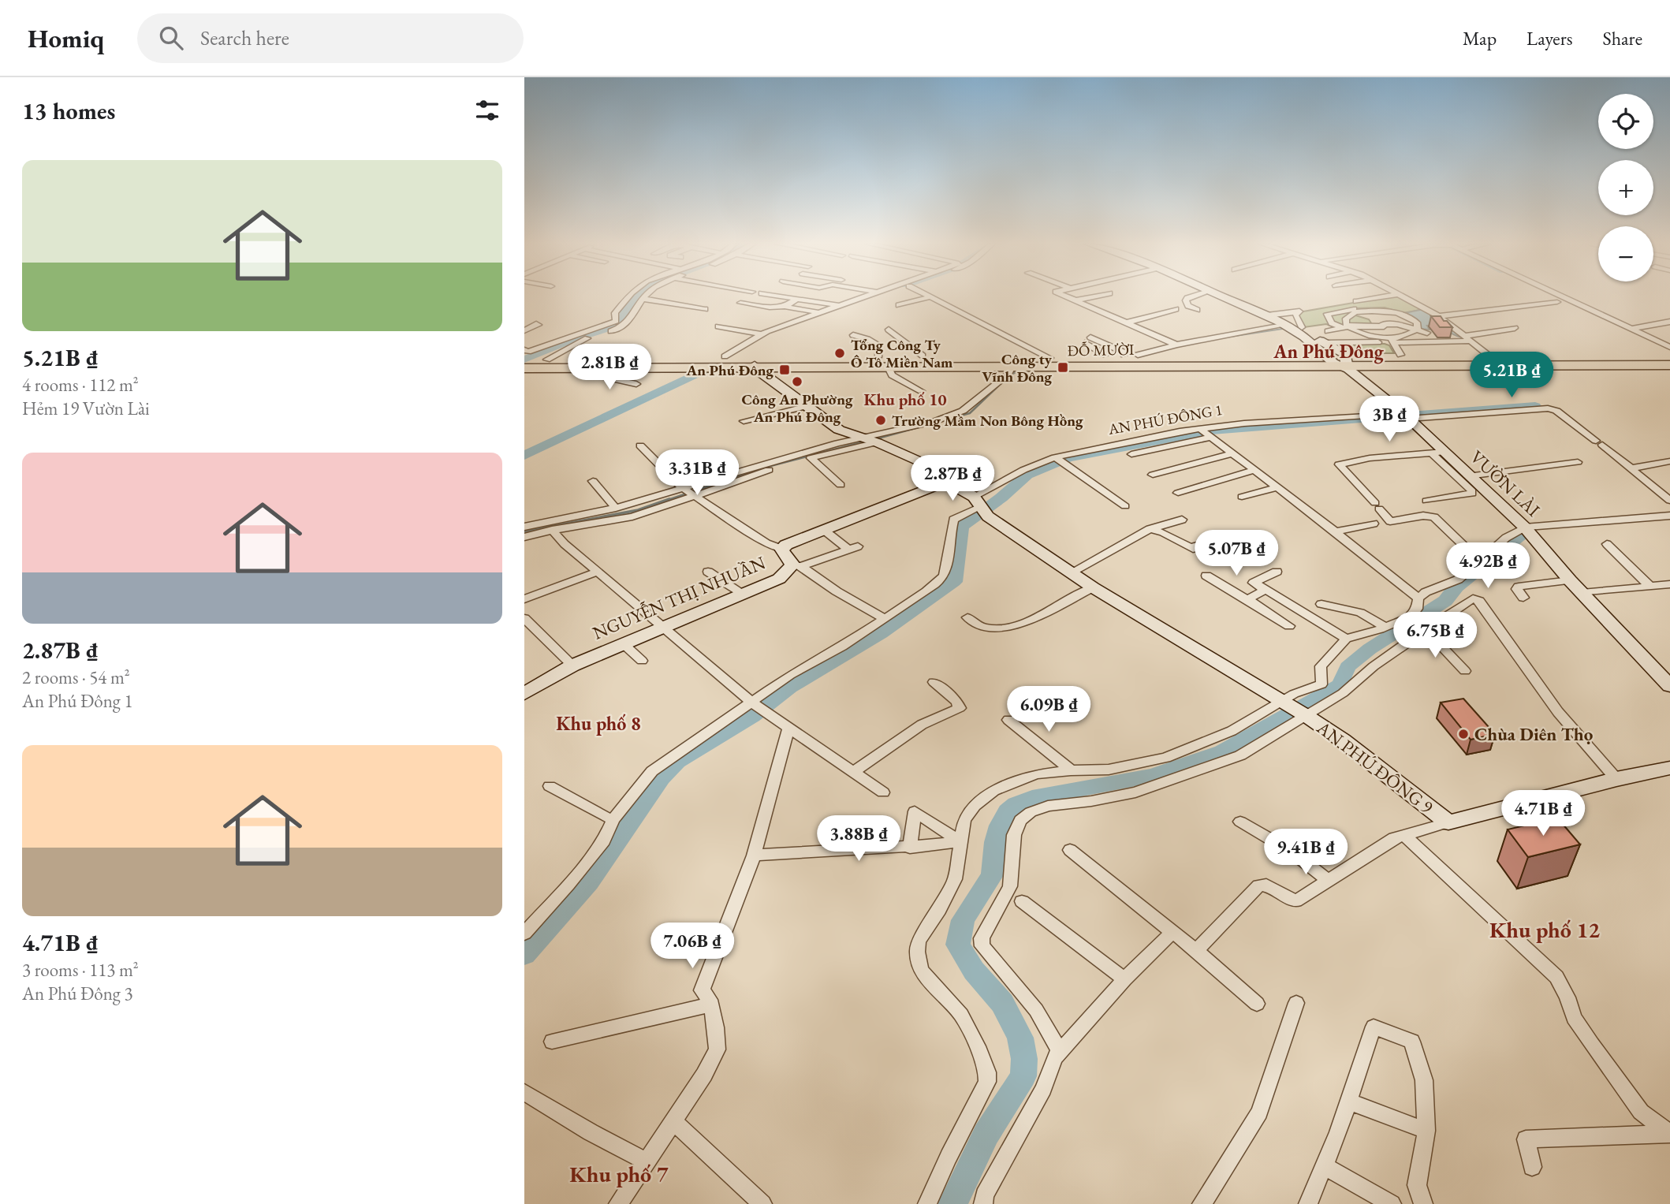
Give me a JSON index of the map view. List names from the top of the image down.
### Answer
{
  "streets": {
    "highway": ["ĐỖ MƯỜI"],
    "street": [
      "AN PHÚ ĐÔNG 1",
      "VƯỜN LÀI",
      "NGUYỄN THỊ NHUẦN",
      "AN PHÚ ĐÔNG 9"
    ]
  },
  "crossings": [
    ["ĐỖ MƯỜI", "VƯỜN LÀI"],
    ["AN PHÚ ĐÔNG 1", "VƯỜN LÀI"],
    ["AN PHÚ ĐÔNG 1", "AN PHÚ ĐÔNG 9"]
  ],
  "districts": [
    "An Phú Đông",
    "Khu phố 10",
    "Khu phố 8",
    "Khu phố 12",
    "Khu phố 7"
  ],
  "places": {
    "other": [
      "Tổng Công Ty Ô Tô Miền Nam",
      "Công An Phường An Phú Đông",
      "Trường Mầm Non Bông Hồng",
      "Chùa Diên Thọ"
    ],
    "transit": ["Công ty Vĩnh Đông", "An Phú Đông"]
  },
  "page": {
    "header": "Homiq",
    "search": "Search here",
    "nav": ["Map", "Layers", "Share"],
    "heading": "13 homes",
    "map_buttons": ["+", "−"],
    "list": [
      {
        "name": "5.21B ₫",
        "note": "4 rooms · 112 m² · Hẻm 19 Vườn Lài"
      },
      {
        "name": "2.87B ₫",
        "note": "2 rooms · 54 m² · An Phú Đông 1"
      },
      {
        "name": "4.71B ₫",
        "note": "3 rooms · 113 m² · An Phú Đông 3"
      }
    ],
    "price": [
      "2.81B ₫",
      "5.21B ₫",
      "3B ₫",
      "3.31B ₫",
      "2.87B ₫",
      "5.07B ₫",
      "4.92B ₫",
      "6.75B ₫",
      "6.09B ₫",
      "4.71B ₫",
      "3.88B ₫",
      "9.41B ₫",
      "7.06B ₫"
    ]
  }
}
